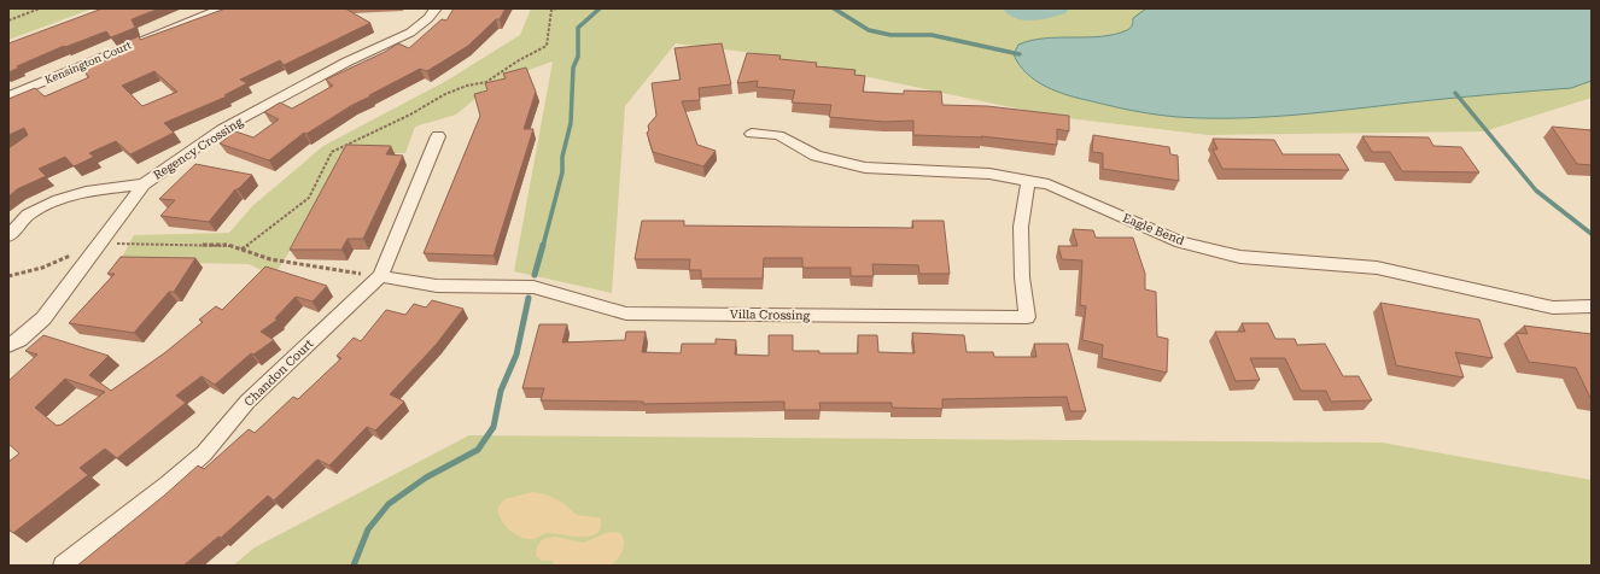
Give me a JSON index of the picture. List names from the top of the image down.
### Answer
{
  "streets": {
    "street": [
      "Kensington Court",
      "Regency Crossing",
      "Eagle Bend",
      "Villa Crossing",
      "Chandon Court"
    ]
  },
  "crossings": [
    ["Eagle Bend", "Villa Crossing"],
    ["Villa Crossing", "Chandon Court"]
  ]
}
